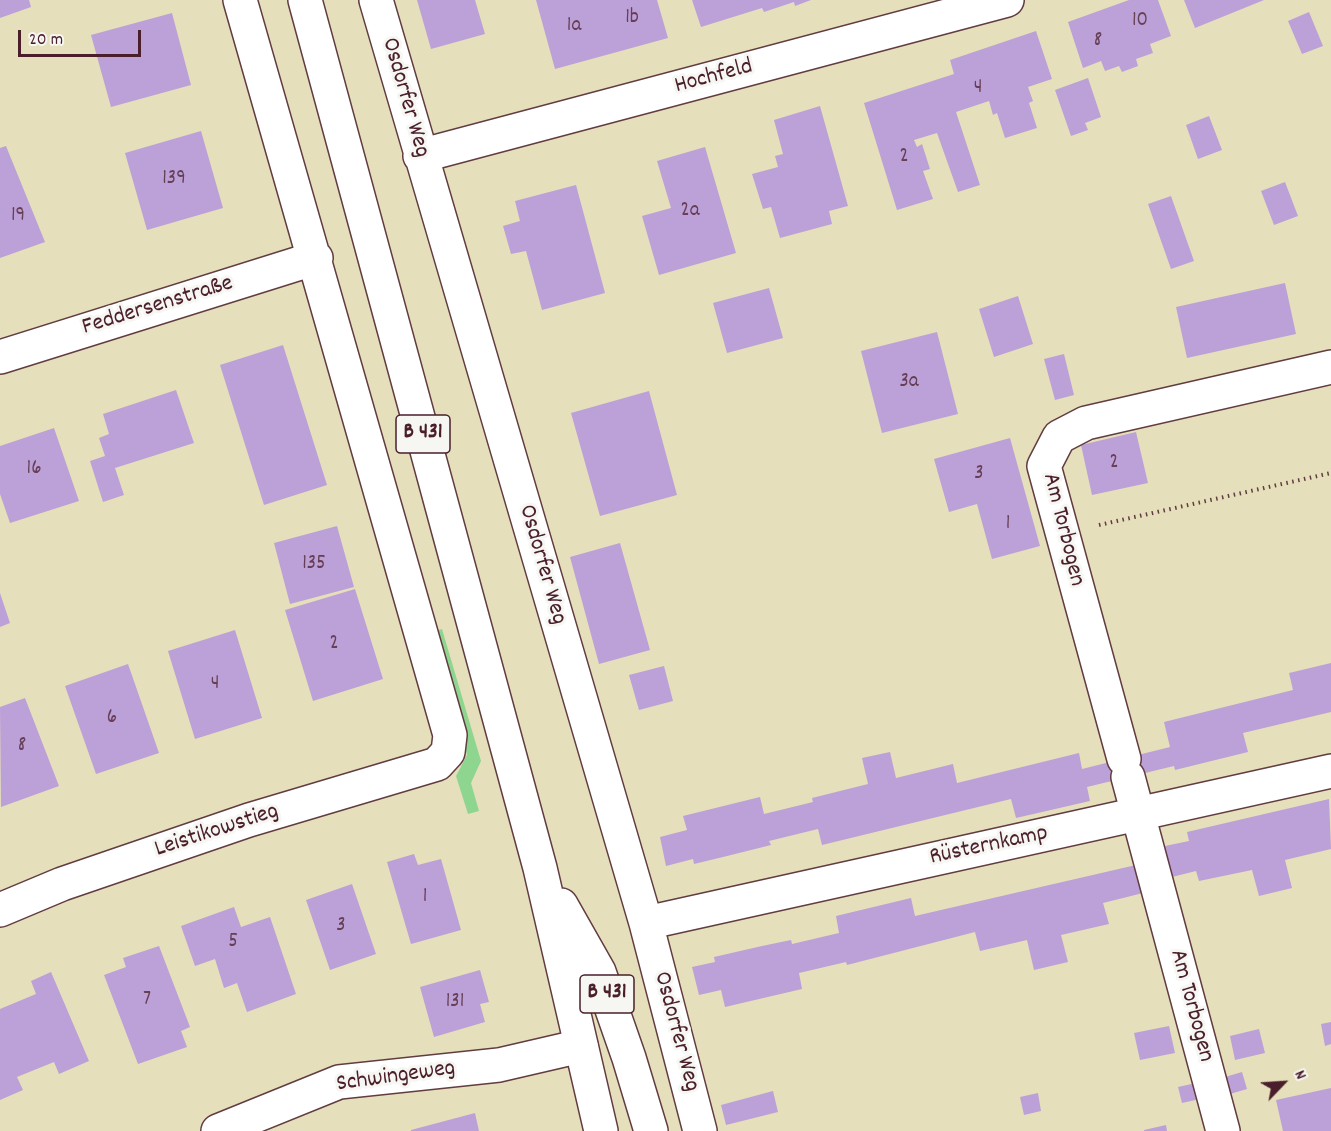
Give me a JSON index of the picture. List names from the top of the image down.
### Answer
{
  "streets": {
    "street": [
      "Hochfeld",
      "Osdorfer Weg",
      "Feddersenstraße",
      "B 431",
      "Am Torbogen",
      "Leistikowstieg",
      "Rüsternkamp",
      "Schwingeweg"
    ]
  },
  "crossings": [
    ["Hochfeld", "Osdorfer Weg"],
    ["Osdorfer Weg", "Rüsternkamp"],
    ["Osdorfer Weg", "Schwingeweg"],
    ["Feddersenstraße", "Leistikowstieg"],
    ["Am Torbogen", "Rüsternkamp"]
  ],
  "house_numbers": [
    "1b",
    "10",
    "1a",
    "8",
    "4",
    "2",
    "139",
    "2a",
    "19",
    "3a",
    "2",
    "16",
    "3",
    "1",
    "135",
    "2",
    "4",
    "6",
    "8",
    "1",
    "3",
    "5",
    "7",
    "131"
  ],
  "scale_bar": "20 m",
  "north": "top right"
}
